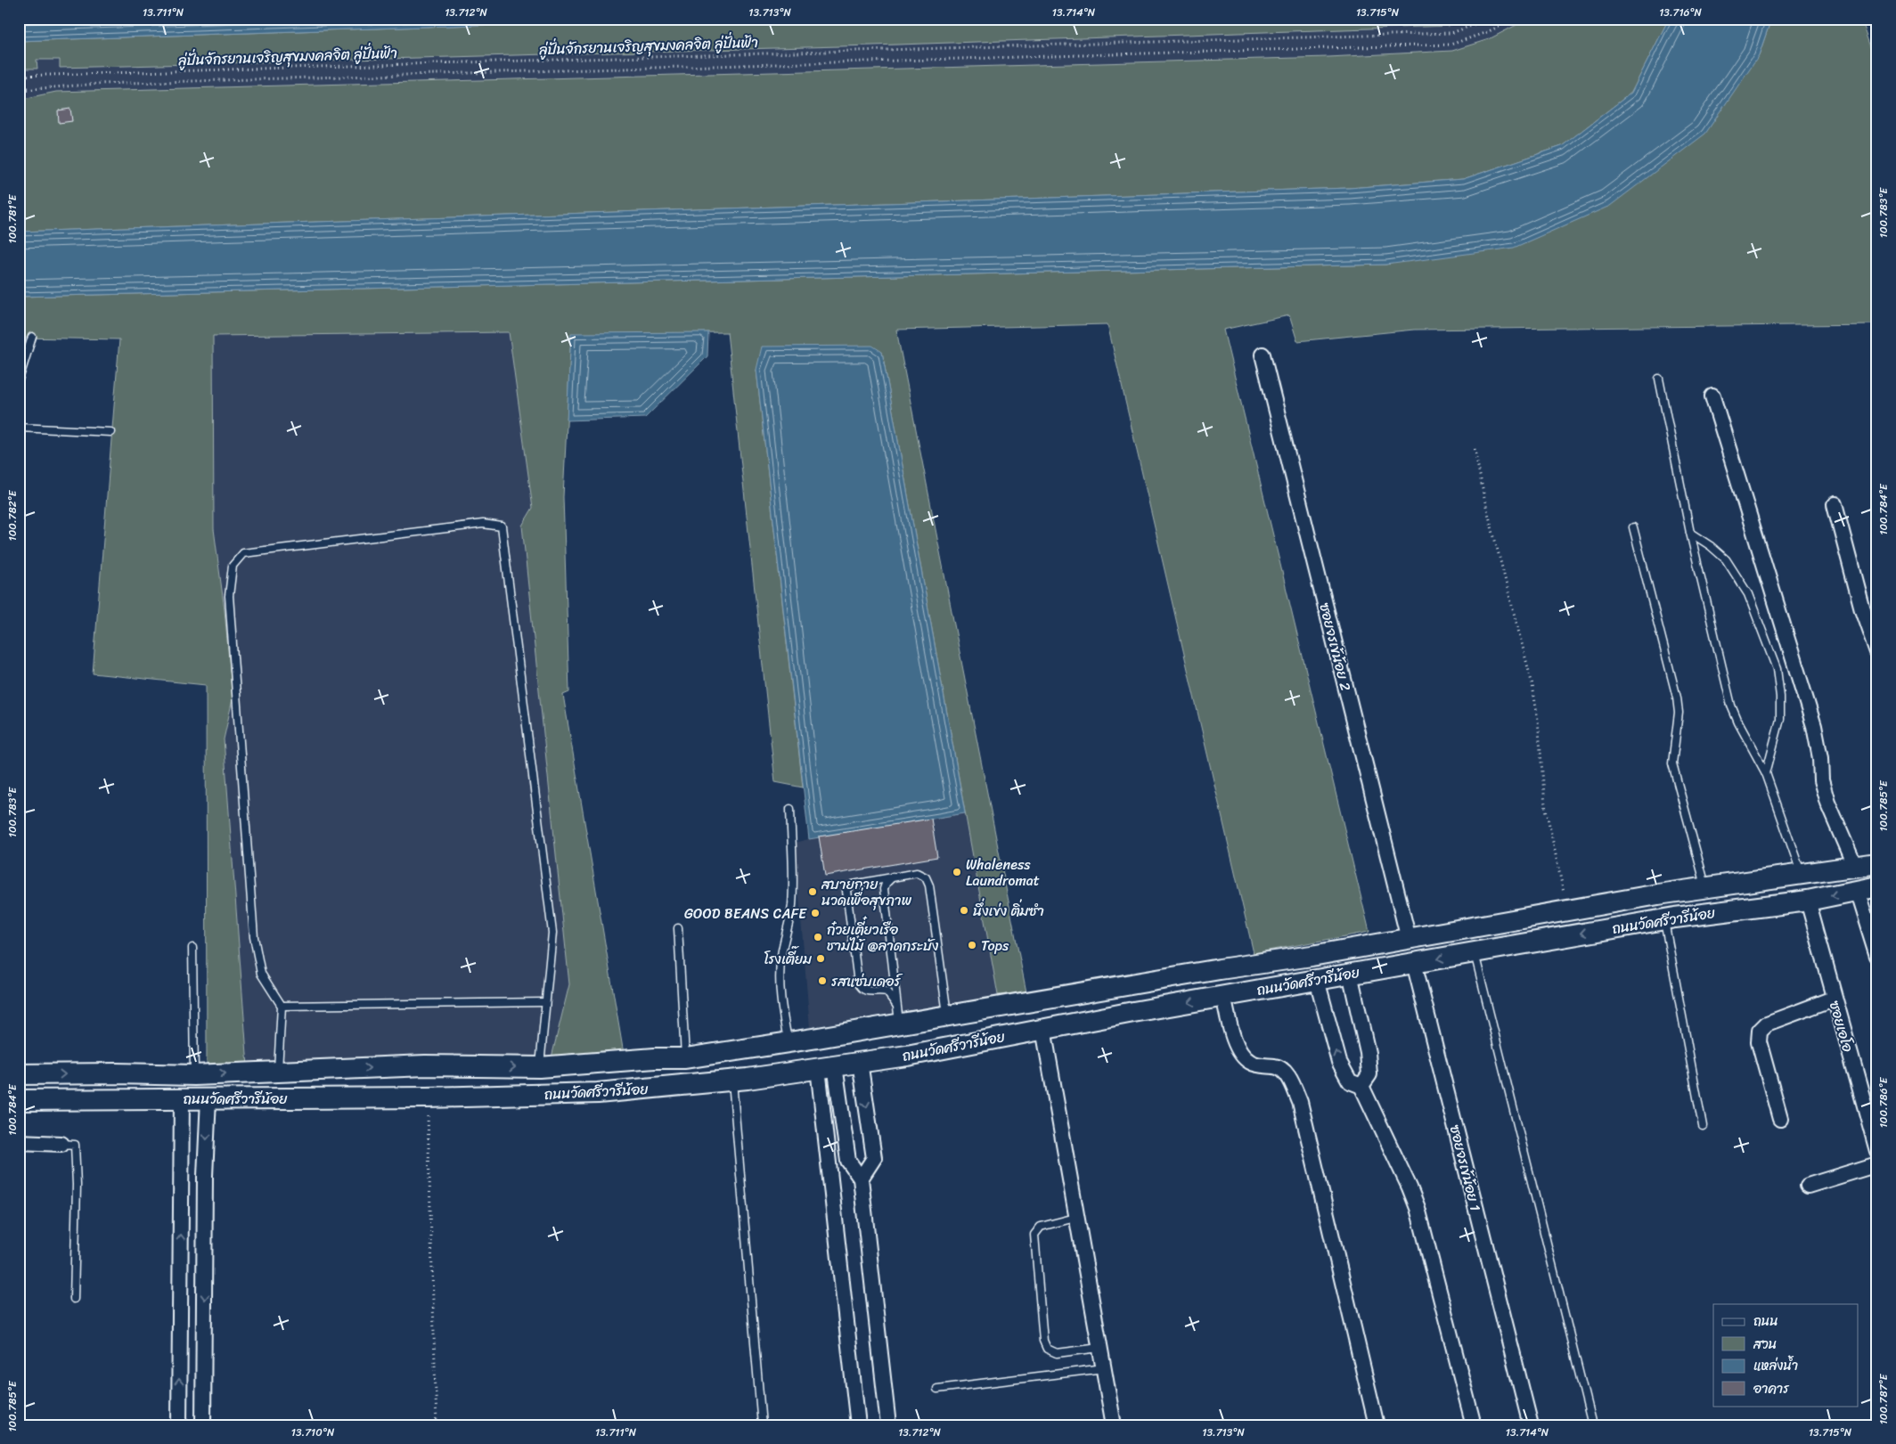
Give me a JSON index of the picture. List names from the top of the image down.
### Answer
{
  "streets": {
    "main road": ["ถนนวัดศรีวารีน้อย"],
    "street": ["ซอยจรเข้น้อย 2", "ซอยเอโอ", "ซอยจรเข้น้อย 1"],
    "path": ["ลู่ปั่นจักรยานเจริญสุขมงคลจิต ลู่ปั่นฟ้า"]
  },
  "crossings": [
    ["ซอยจรเข้น้อย 2", "ถนนวัดศรีวารีน้อย"],
    ["ถนนวัดศรีวารีน้อย", "ซอยเอโอ"],
    ["ถนนวัดศรีวารีน้อย", "ซอยจรเข้น้อย 1"]
  ],
  "places": [
    "Whaleness Laundromat",
    "สบายกาย นวดเพื่อสุขภาพ",
    "นึ่งเข่ง ติ่มซำ",
    "GOOD BEANS CAFE",
    "ก๋วยเตี๋ยวเรือ ชามไม้ @ลาดกระบัง",
    "Tops",
    "โรงเตี๊ยม",
    "รสแซ่บเดอร์"
  ],
  "legend": [
    "ถนน",
    "สวน",
    "แหล่งน้ำ",
    "อาคาร"
  ],
  "coordinates": [
    "13.711°N",
    "13.712°N",
    "13.713°N",
    "13.714°N",
    "13.715°N",
    "13.716°N",
    "100.783°E",
    "100.781°E",
    "100.784°E",
    "100.782°E",
    "100.785°E",
    "100.786°E",
    "100.787°E",
    "13.710°N"
  ]
}
